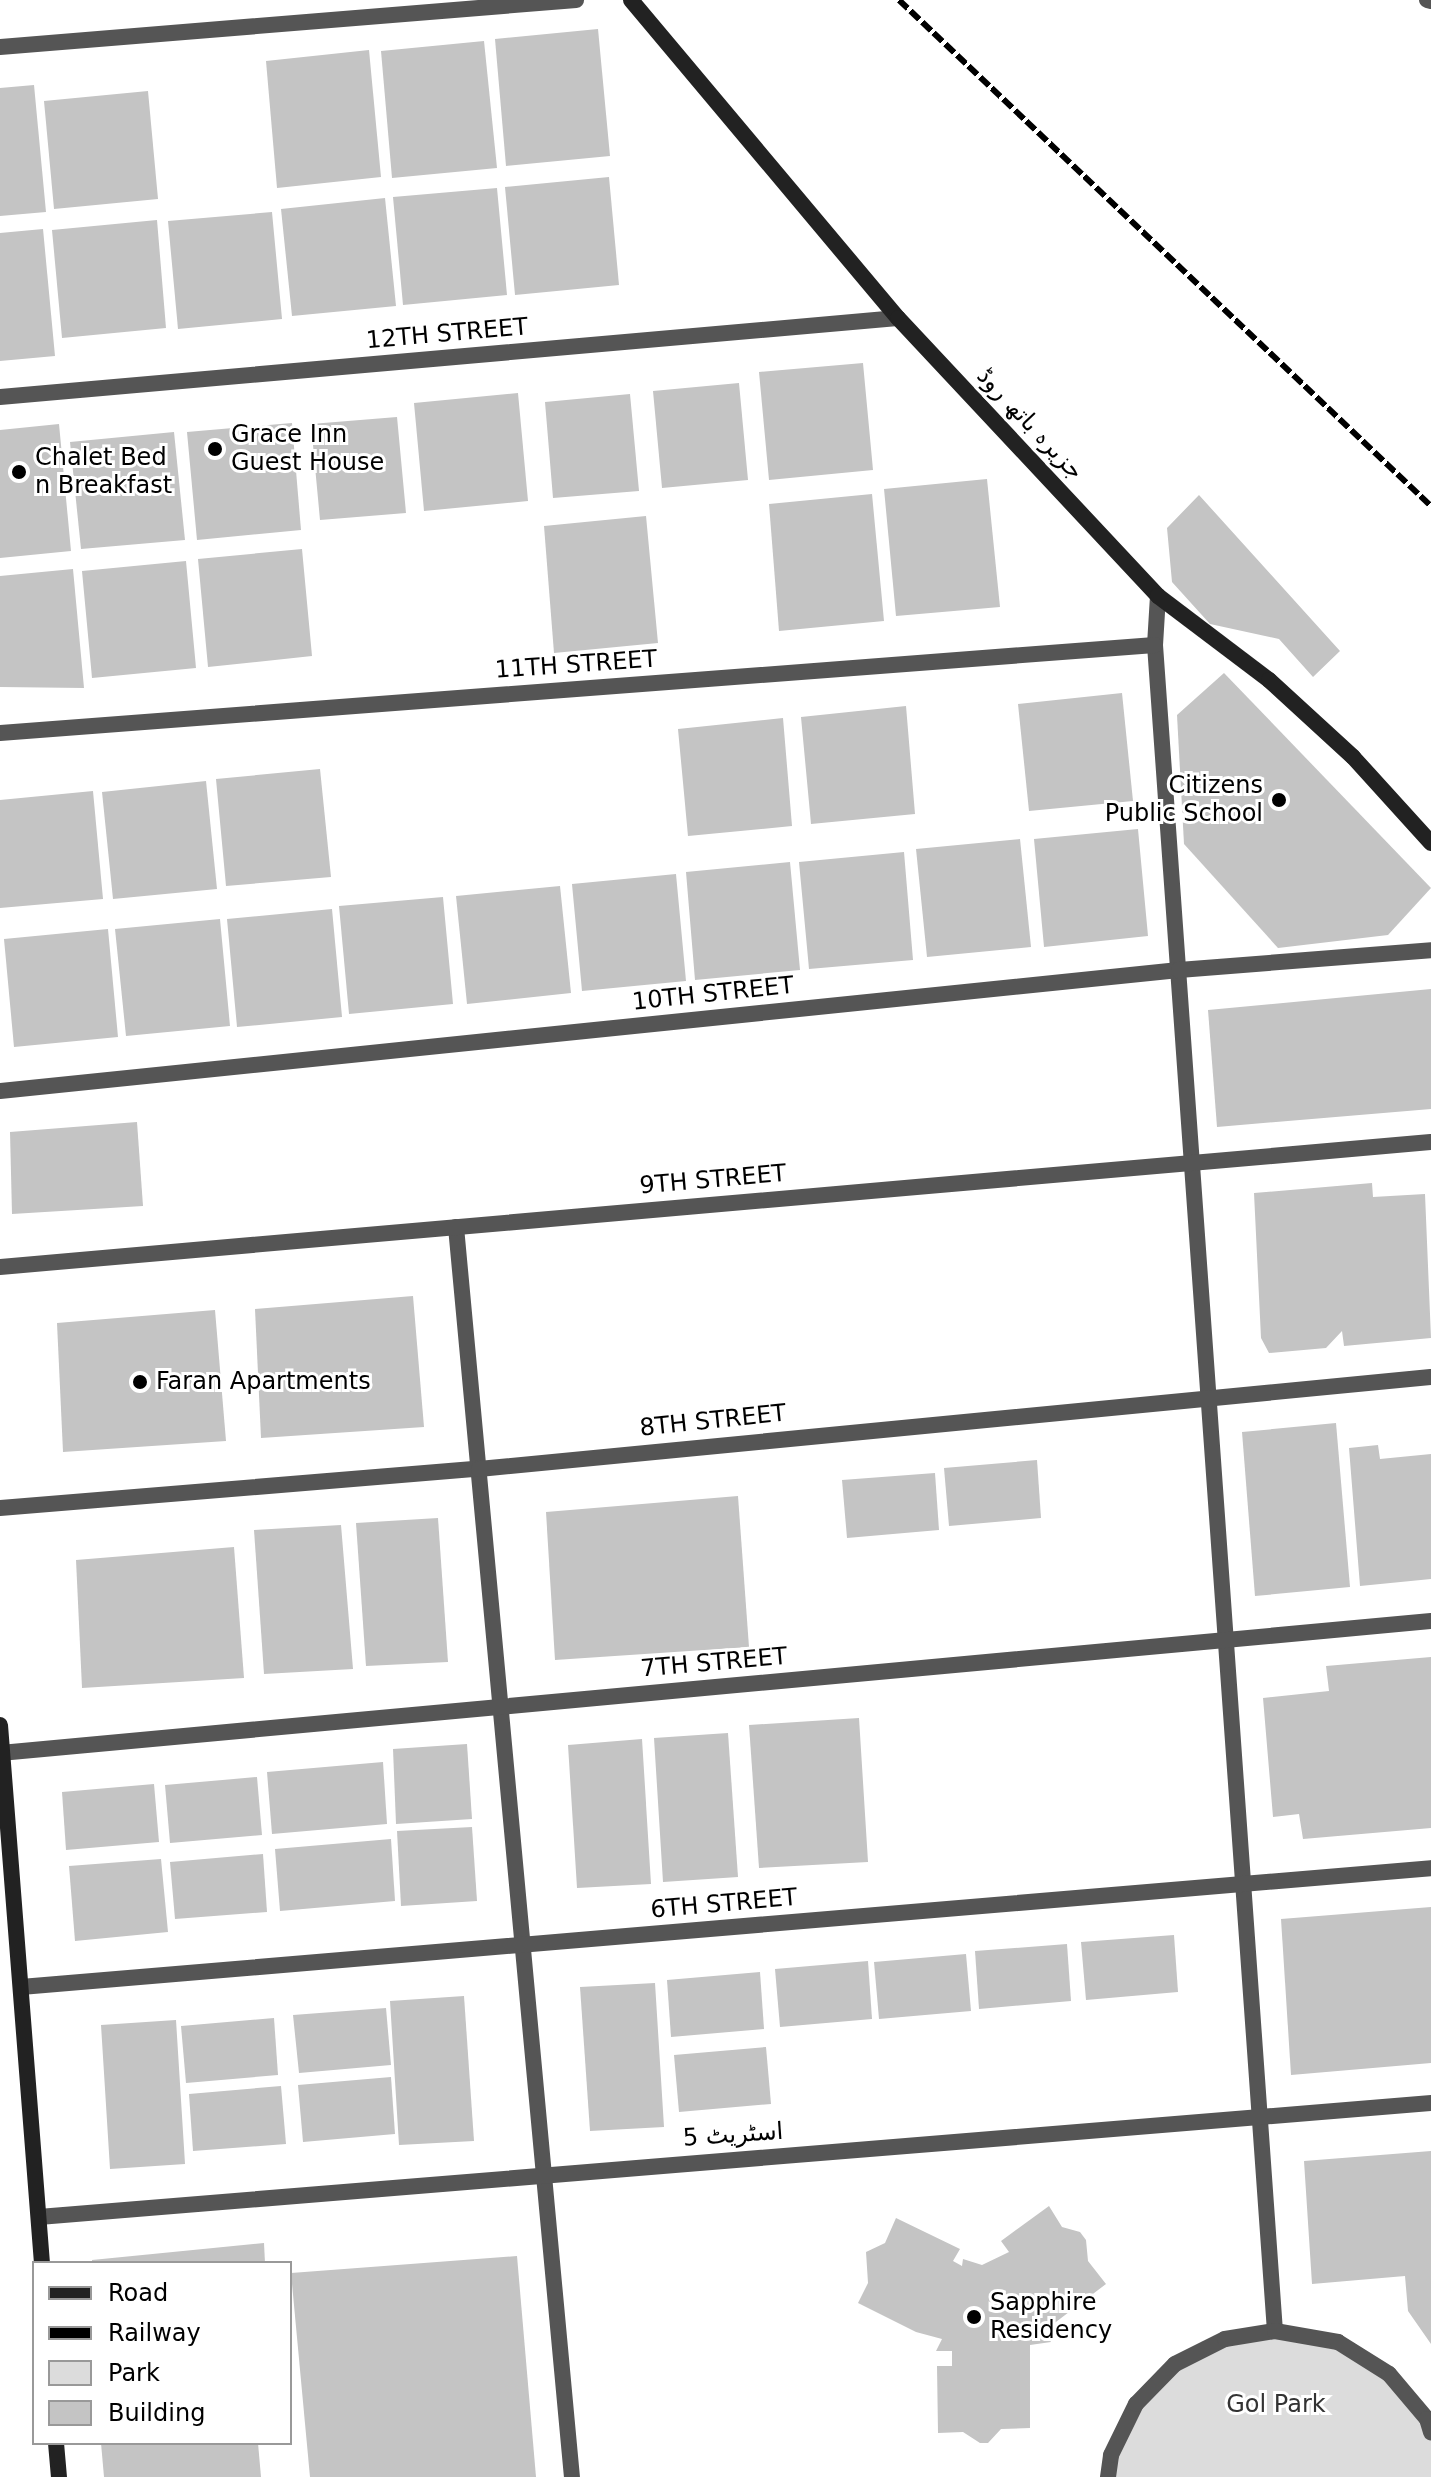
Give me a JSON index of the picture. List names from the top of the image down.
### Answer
{
  "streets": {
    "street": [
      "12TH STREET",
      "جزیرہ باتھ روڈ",
      "11TH STREET",
      "10TH STREET",
      "9TH STREET",
      "8TH STREET",
      "7TH STREET",
      "6TH STREET",
      "اسٹریٹ 5"
    ]
  },
  "crossings": [
    ["12TH STREET", "جزیرہ باتھ روڈ"]
  ],
  "parks": ["Gol Park"],
  "places": [
    "Grace Inn Guest House",
    "Chalet Bed n Breakfast",
    "Citizens Public School",
    "Faran Apartments",
    "Sapphire Residency"
  ],
  "legend": [
    "Road",
    "Railway",
    "Park",
    "Building"
  ]
}
